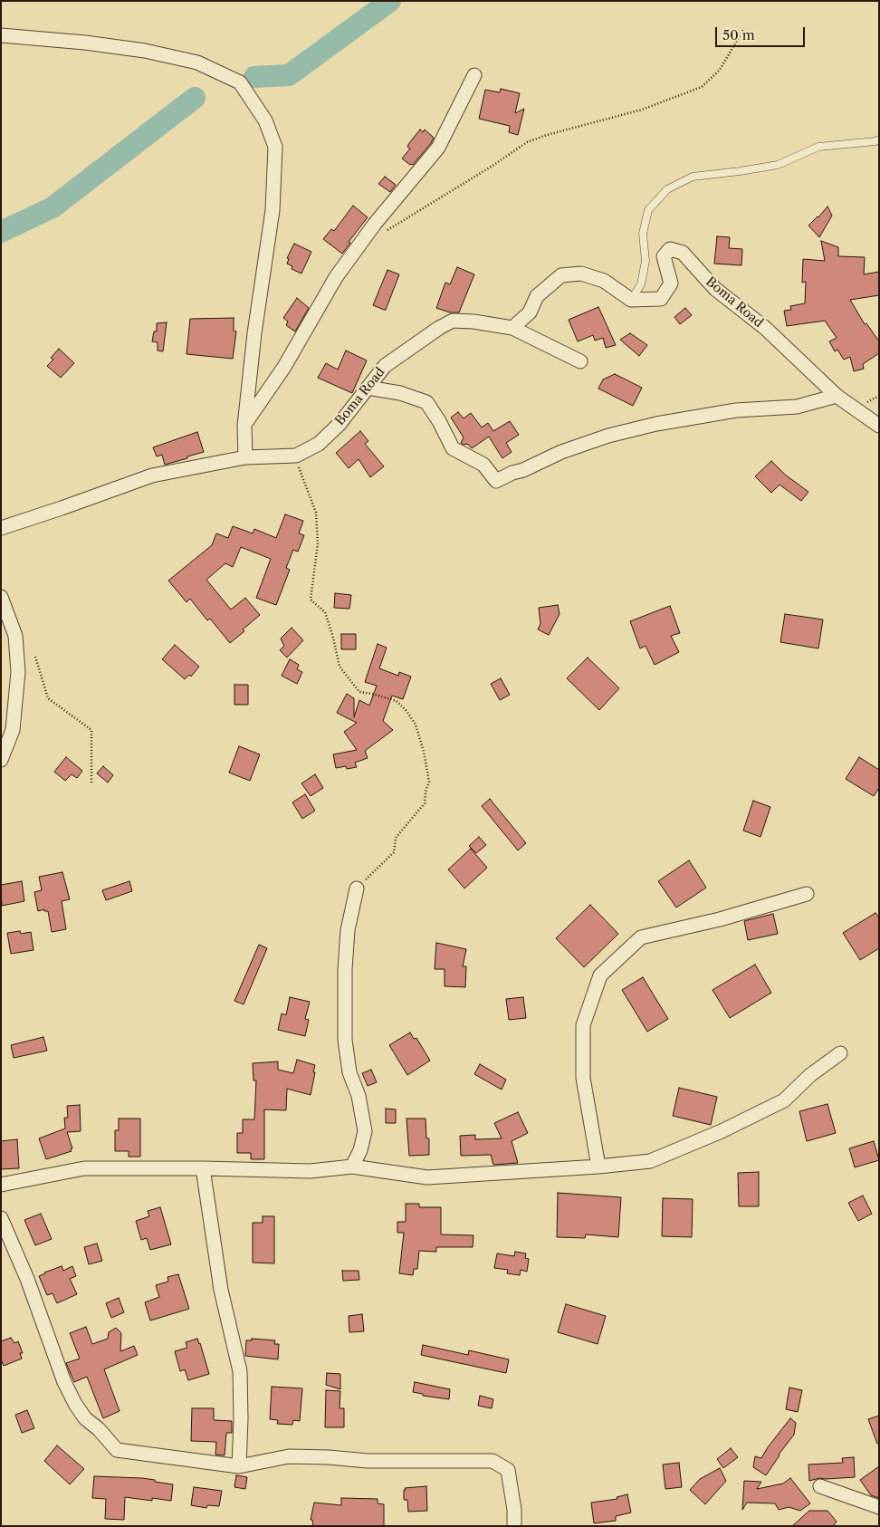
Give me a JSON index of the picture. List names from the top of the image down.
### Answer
{
  "streets": {
    "street": ["Boma Road"]
  },
  "scale_bar": "50 m"
}
